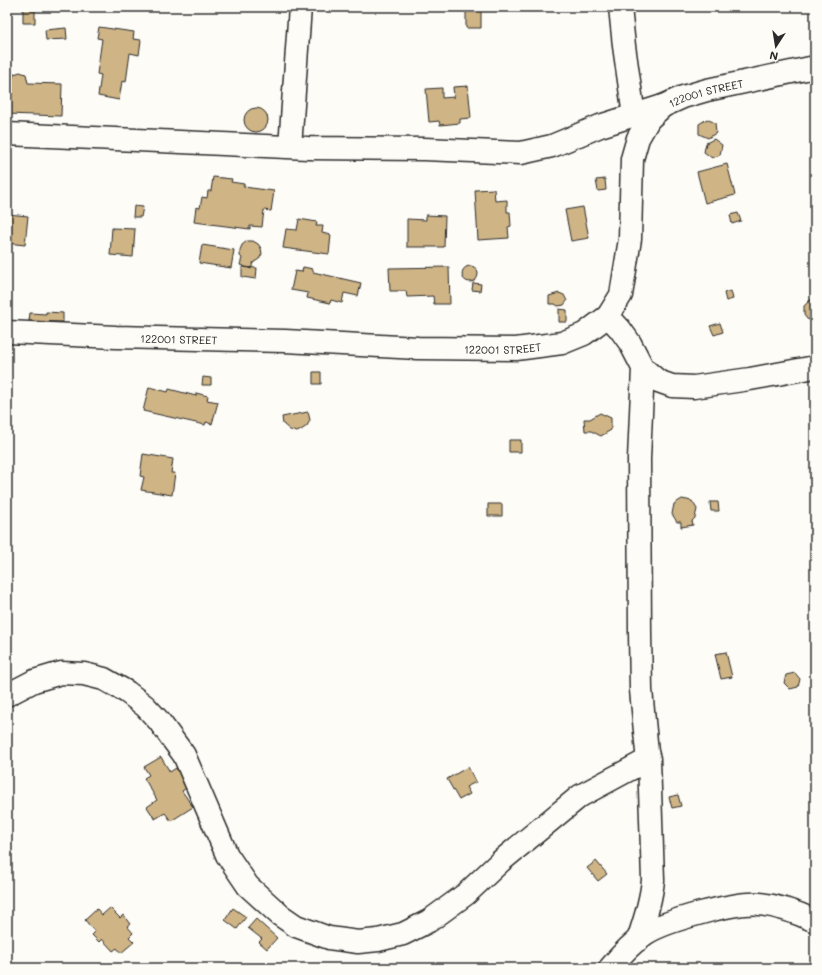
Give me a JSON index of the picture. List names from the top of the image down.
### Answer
{
  "streets": {
    "street": ["122001 STREET"]
  },
  "north": "bottom"
}
